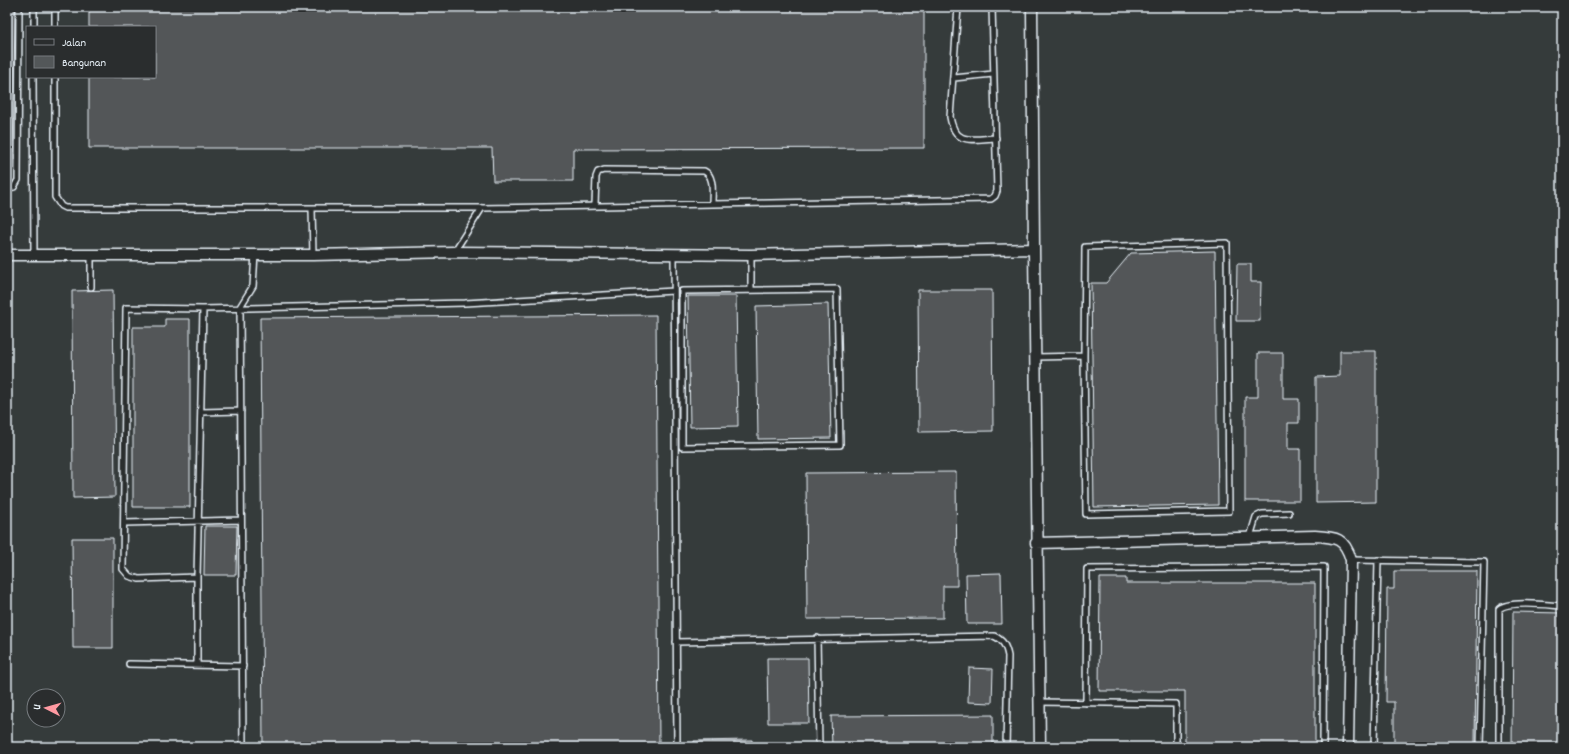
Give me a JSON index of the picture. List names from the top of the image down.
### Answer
{
  "legend": ["Jalan", "Bangunan"],
  "north": "left"
}
